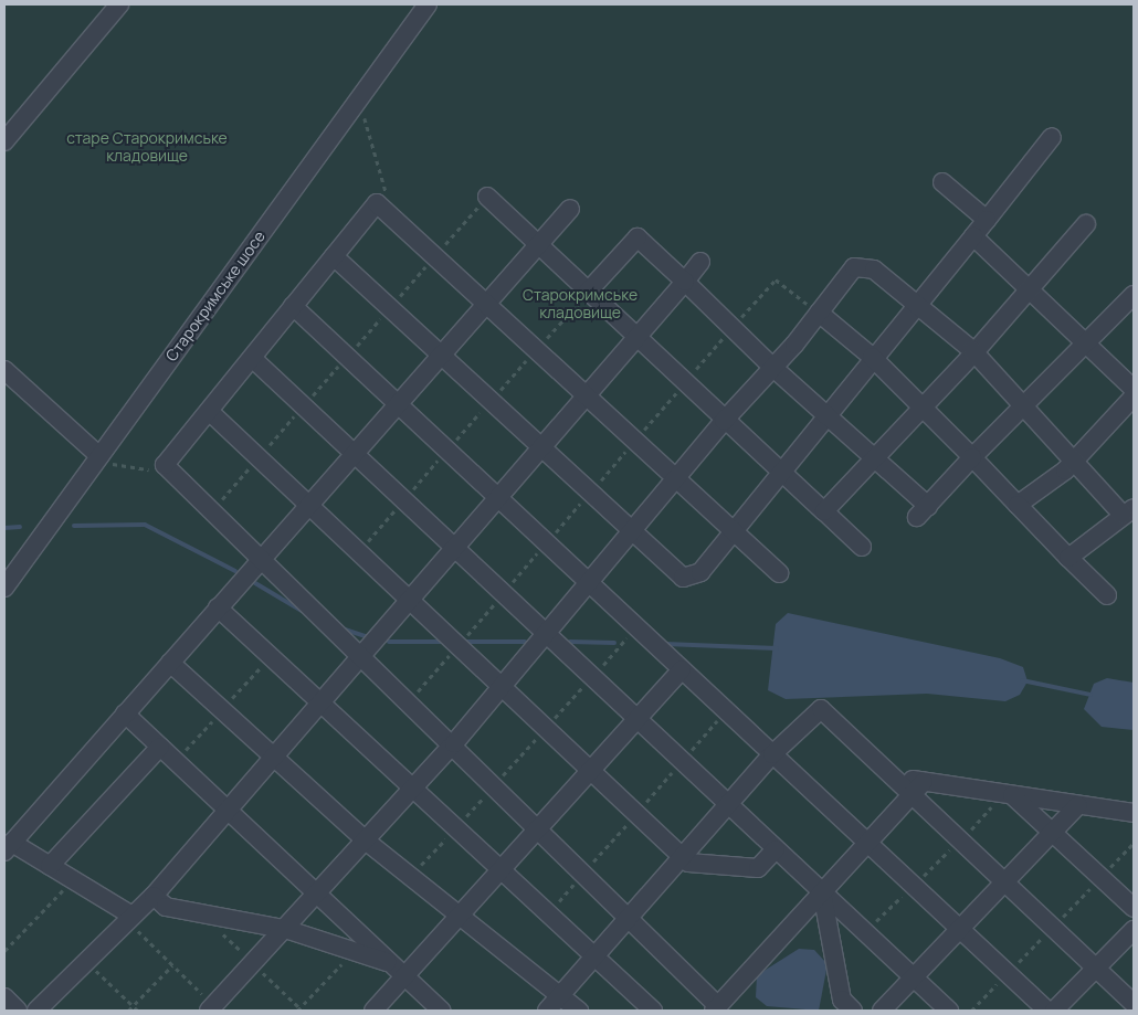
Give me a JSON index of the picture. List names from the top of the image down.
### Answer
{
  "streets": {
    "street": ["Старокримське шосе"]
  },
  "parks": ["старе Старокримське кладовище", "Старокримське кладовище"]
}
